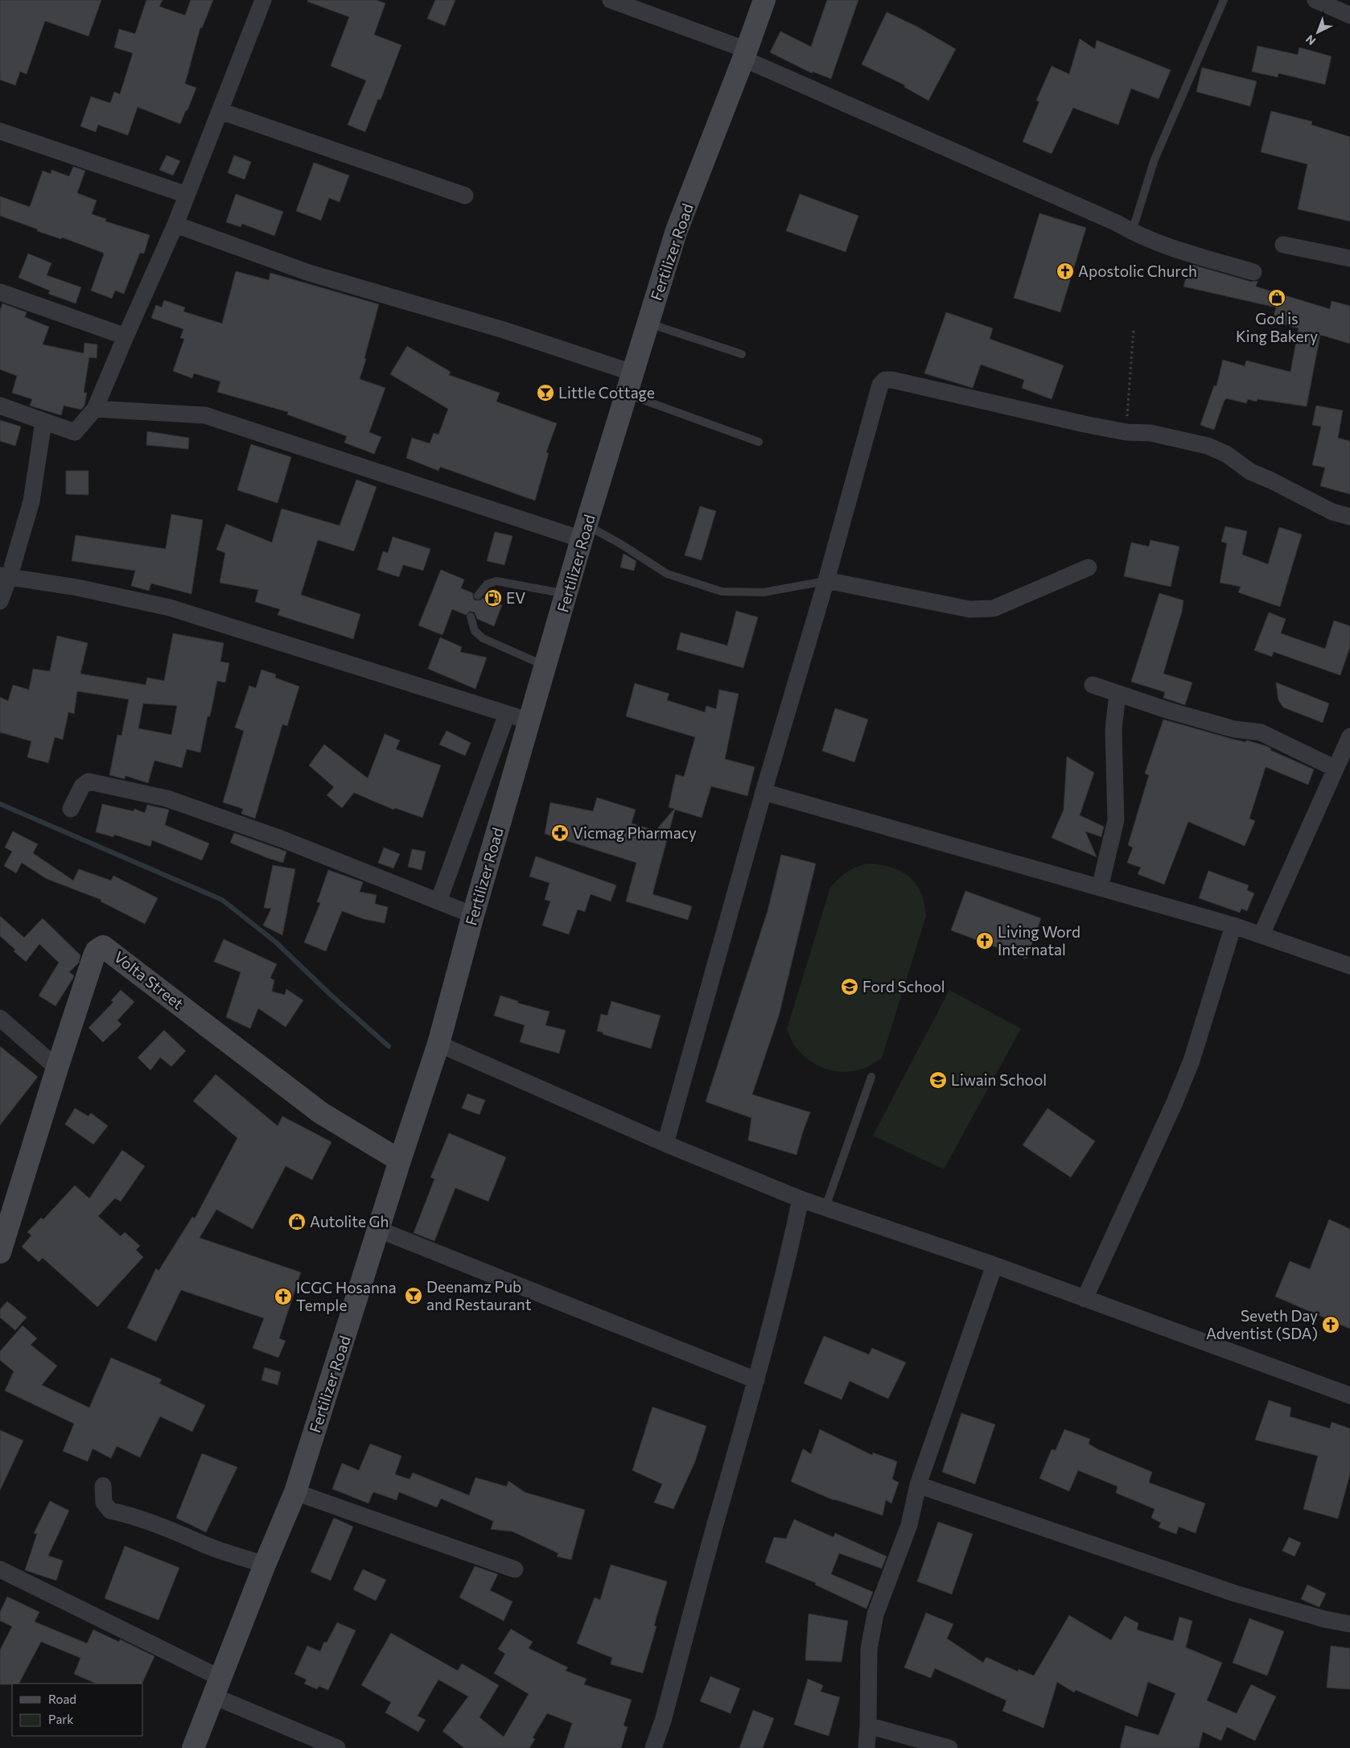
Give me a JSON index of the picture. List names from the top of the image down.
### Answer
{
  "streets": {
    "street": ["Fertilizer Road", "Volta Street"]
  },
  "crossings": [
    ["Fertilizer Road", "Volta Street"]
  ],
  "places": {
    "church": [
      "Apostolic Church",
      "Living Word Internatal",
      "ICGC Hosanna Temple",
      "Seveth Day Adventist (SDA)"
    ],
    "shop": ["God is King Bakery", "Autolite Gh"],
    "bar": ["Little Cottage", "Deenamz Pub and Restaurant"],
    "fuel station": ["EV"],
    "pharmacy": ["Vicmag Pharmacy"],
    "school or university": ["Ford School", "Liwain School"]
  },
  "legend": ["Road", "Park"],
  "north": "bottom left"
}
